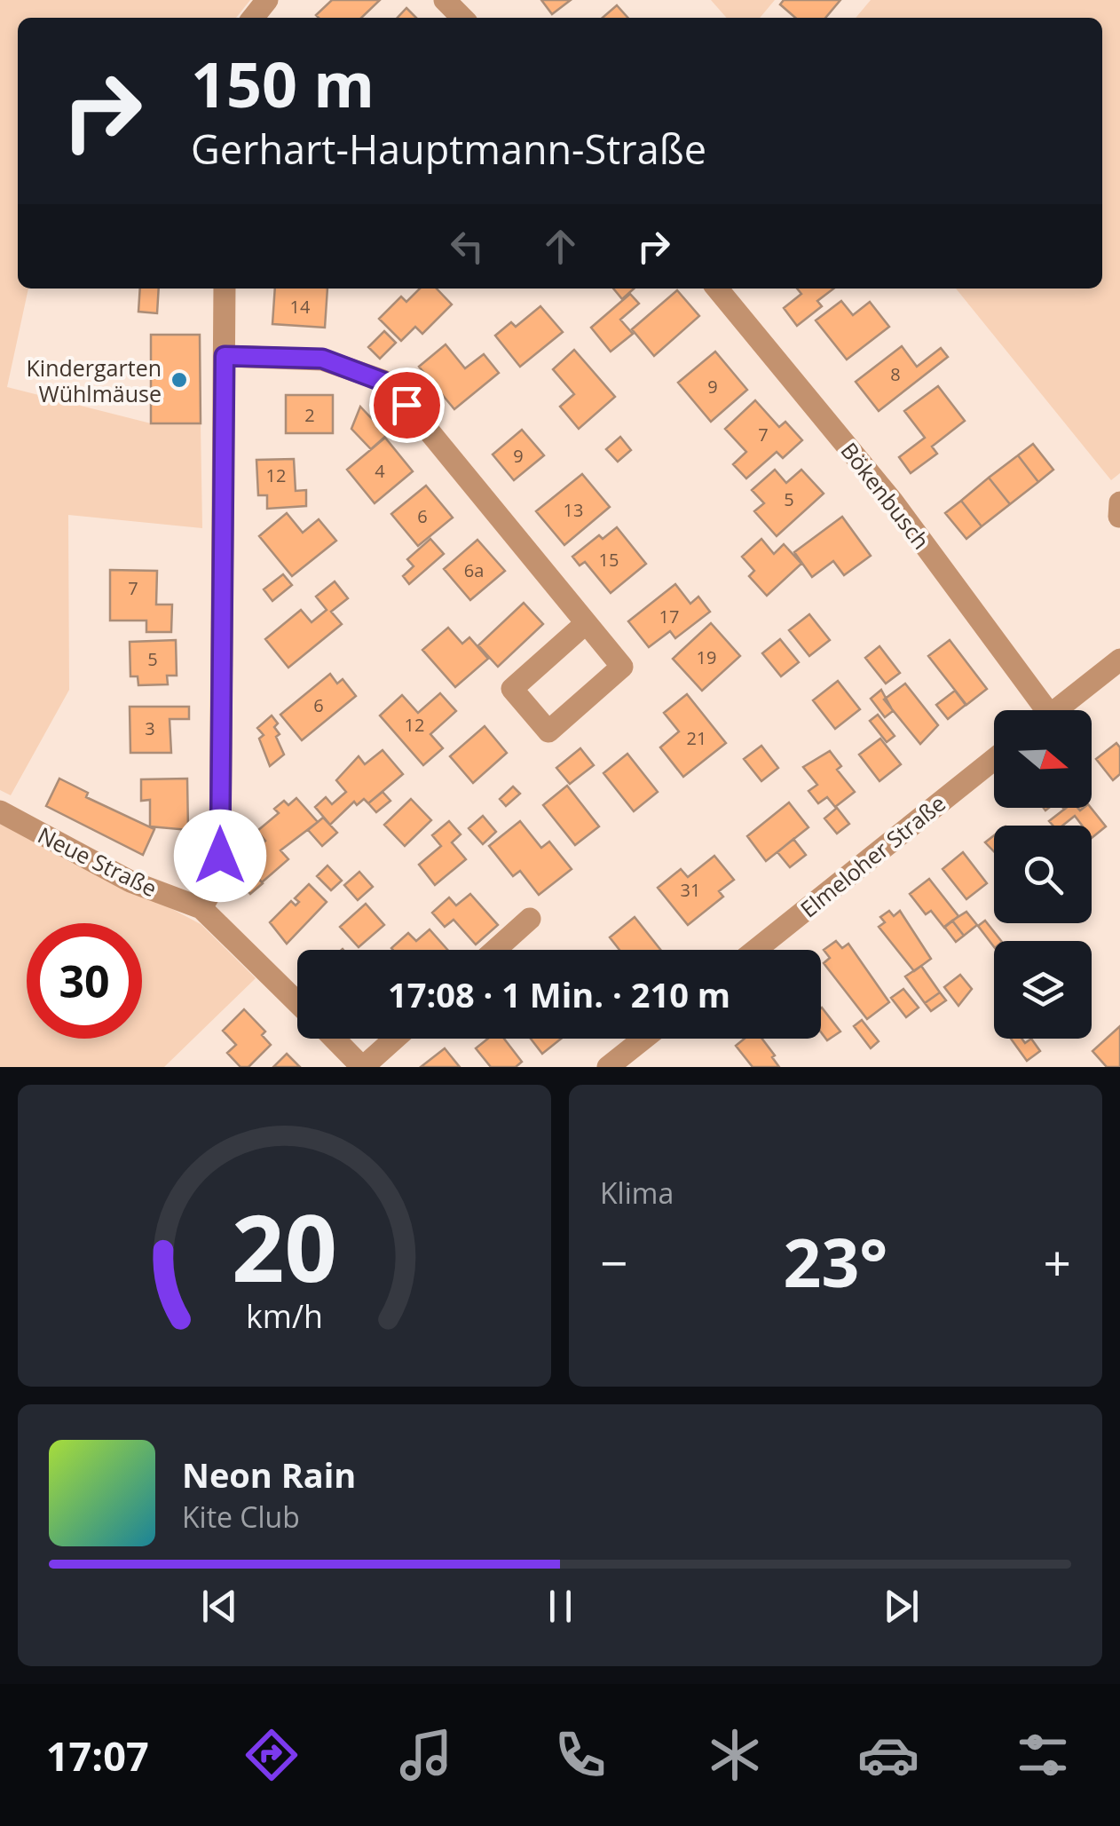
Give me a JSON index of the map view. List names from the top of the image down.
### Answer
{
  "streets": {
    "street": ["Bökenbusch", "Elmeloher Straße", "Neue Straße"]
  },
  "places": ["Kindergarten Wühlmäuse"],
  "house_numbers": [
    "14",
    "8",
    "9",
    "2",
    "7",
    "9",
    "4",
    "12",
    "5",
    "13",
    "6",
    "15",
    "6a",
    "7",
    "17",
    "19",
    "5",
    "6",
    "12",
    "3",
    "21",
    "31"
  ],
  "north": "right",
  "page": {
    "turn": ["150 m", "Gerhart-Hauptmann-Straße"],
    "limit": "30",
    "trip": "17:08 · 1 Min. · 210 m",
    "tile": "Klima",
    "heat": ["−", "23°", "+"],
    "song": ["Neon Rain", "Kite Club"],
    "tabs": "17:07",
    "gauge": ["20", "km/h"]
  }
}
